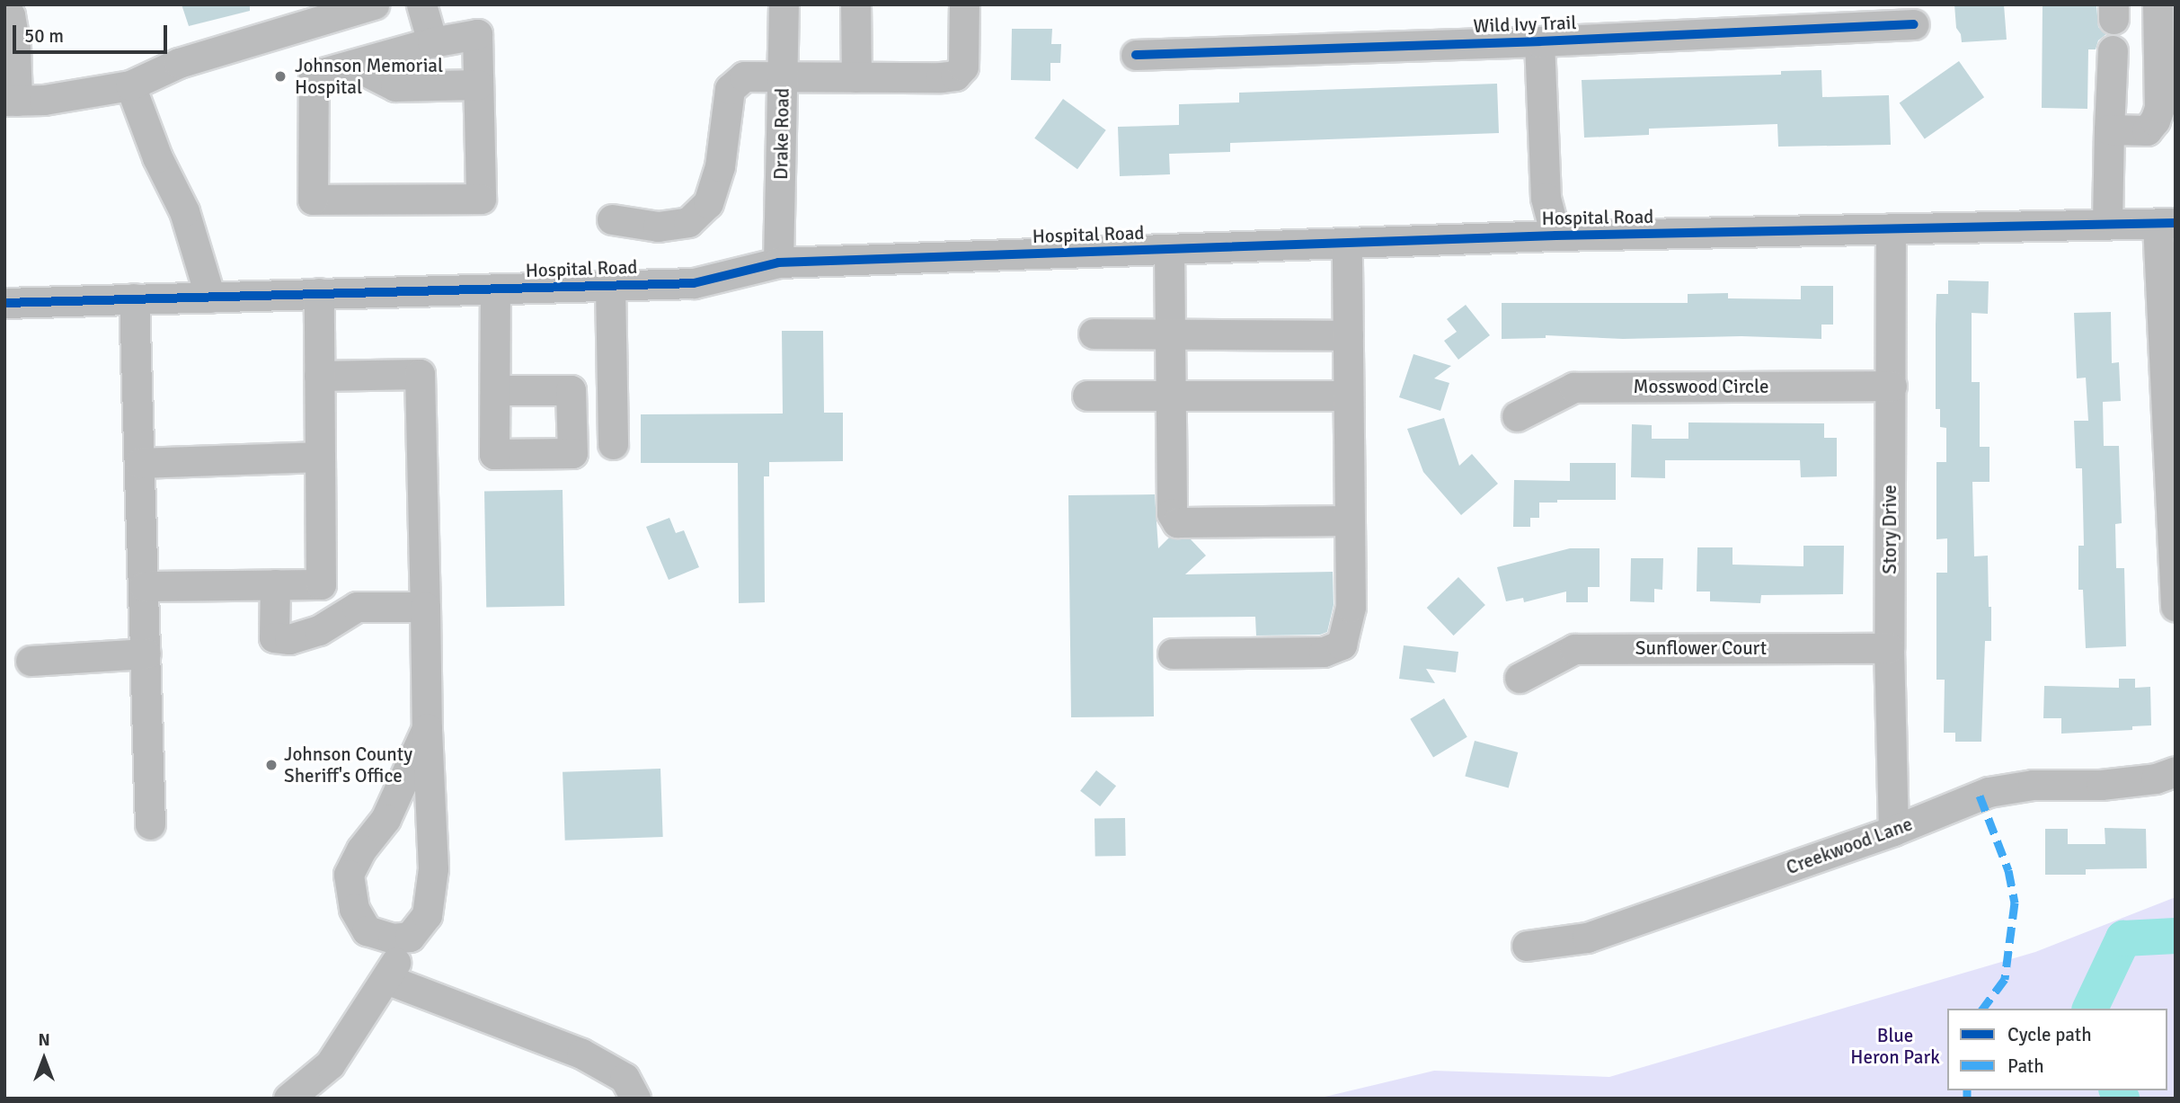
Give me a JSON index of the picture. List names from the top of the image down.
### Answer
{
  "streets": {
    "street": [
      "Wild Ivy Trail",
      "Drake Road",
      "Hospital Road",
      "Mosswood Circle",
      "Story Drive",
      "Sunflower Court",
      "Creekwood Lane"
    ]
  },
  "crossings": [
    ["Drake Road", "Hospital Road"],
    ["Hospital Road", "Story Drive"],
    ["Mosswood Circle", "Story Drive"],
    ["Story Drive", "Sunflower Court"],
    ["Story Drive", "Creekwood Lane"]
  ],
  "parks": ["Blue Heron Park"],
  "places": ["Johnson Memorial Hospital", "Johnson County Sheriff's Office"],
  "legend": ["Cycle path", "Path"],
  "scale_bar": "50 m",
  "north": "top"
}
